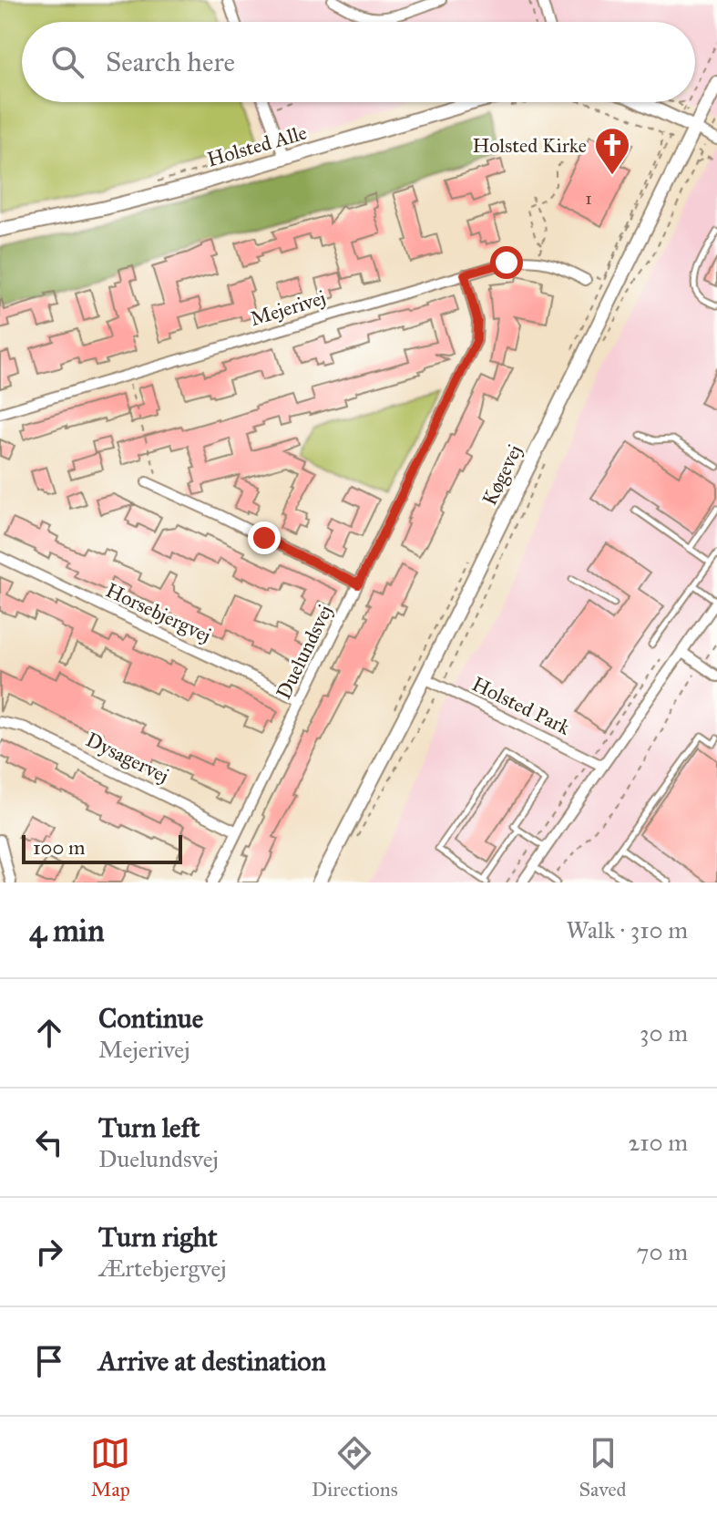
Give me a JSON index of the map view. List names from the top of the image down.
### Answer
{
  "streets": {
    "street": [
      "Holsted Alle",
      "Mejerivej",
      "Køgevej",
      "Horsebjergvej",
      "Duelundsvej",
      "Holsted Park",
      "Dysagervej"
    ]
  },
  "crossings": [
    ["Mejerivej", "Duelundsvej"],
    ["Køgevej", "Holsted Park"],
    ["Horsebjergvej", "Duelundsvej"],
    ["Duelundsvej", "Dysagervej"]
  ],
  "places": {
    "church": ["Holsted Kirke"]
  },
  "house_numbers": ["1"],
  "scale_bar": "100 m",
  "page": {
    "search": "Search here",
    "scale": "100 m",
    "heading": ["4 min", "Walk · 310 m"],
    "list": [
      ["Continue", "Mejerivej", "30 m"],
      ["Turn left", "Duelundsvej", "210 m"],
      ["Turn right", "Ærtebjergvej", "70 m"],
      "Arrive at destination"
    ],
    "nav": ["Map", "Directions", "Saved"]
  }
}
